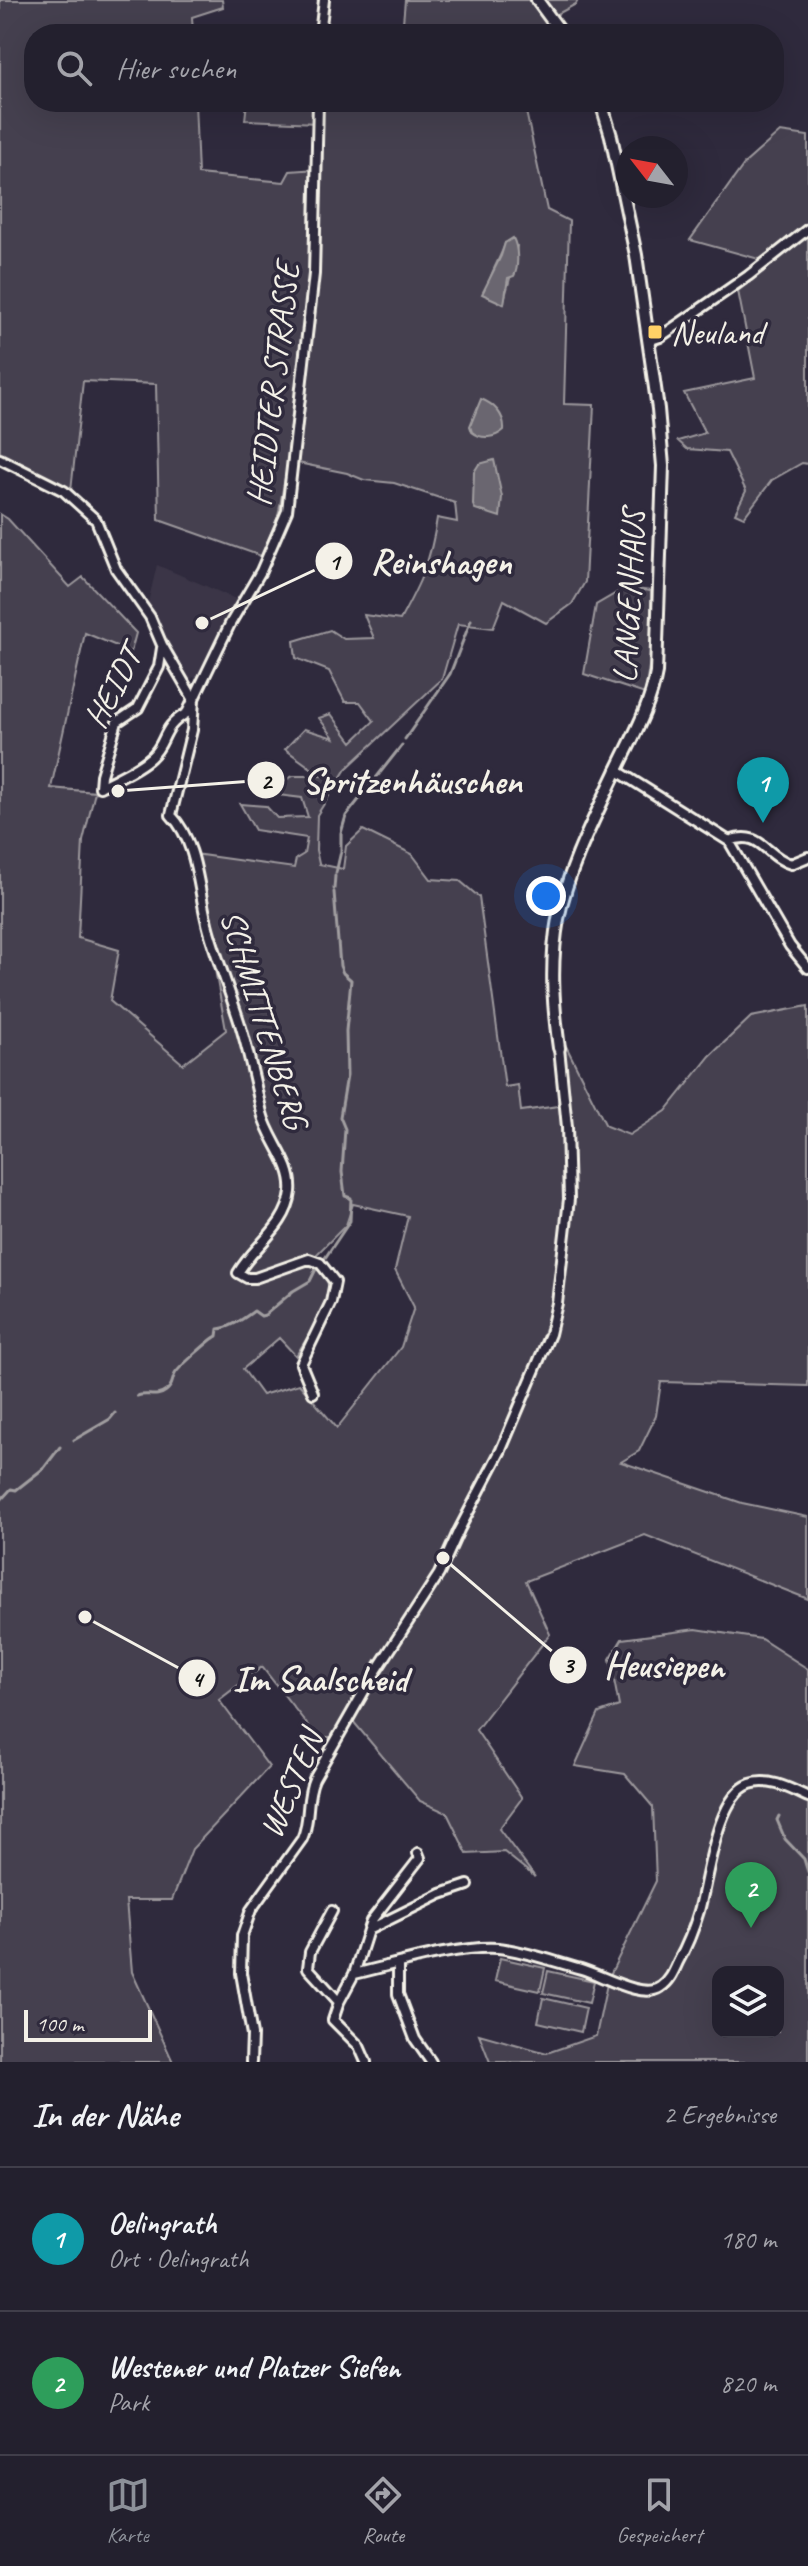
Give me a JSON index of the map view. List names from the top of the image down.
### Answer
{
  "streets": {
    "street": [
      "HEIDTER STRASSE",
      "LANGENHAUS",
      "HEIDT",
      "SCHMITTENBERG",
      "WESTEN"
    ]
  },
  "crossings": [
    ["HEIDTER STRASSE", "HEIDT"],
    ["HEIDTER STRASSE", "SCHMITTENBERG"],
    ["LANGENHAUS", "WESTEN"],
    ["HEIDT", "SCHMITTENBERG"]
  ],
  "places": {
    "transit": ["Neuland"],
    "other": [
      "Reinshagen",
      "Spritzenhäuschen",
      "Heusiepen",
      "Im Saalscheid"
    ]
  },
  "scale_bar": "100 m",
  "north": "top left",
  "page": {
    "search": "Hier suchen",
    "pins": ["1", "2"],
    "scale": "100 m",
    "heading": ["In der Nähe", "2 Ergebnisse"],
    "list": [
      {
        "mark": "1",
        "name": "Oelingrath",
        "note": "Ort · Oelingrath",
        "value": "180 m"
      },
      {
        "mark": "2",
        "name": "Westener und Platzer Siefen",
        "note": "Park",
        "value": "820 m"
      }
    ],
    "nav": ["Karte", "Route", "Gespeichert"]
  }
}
